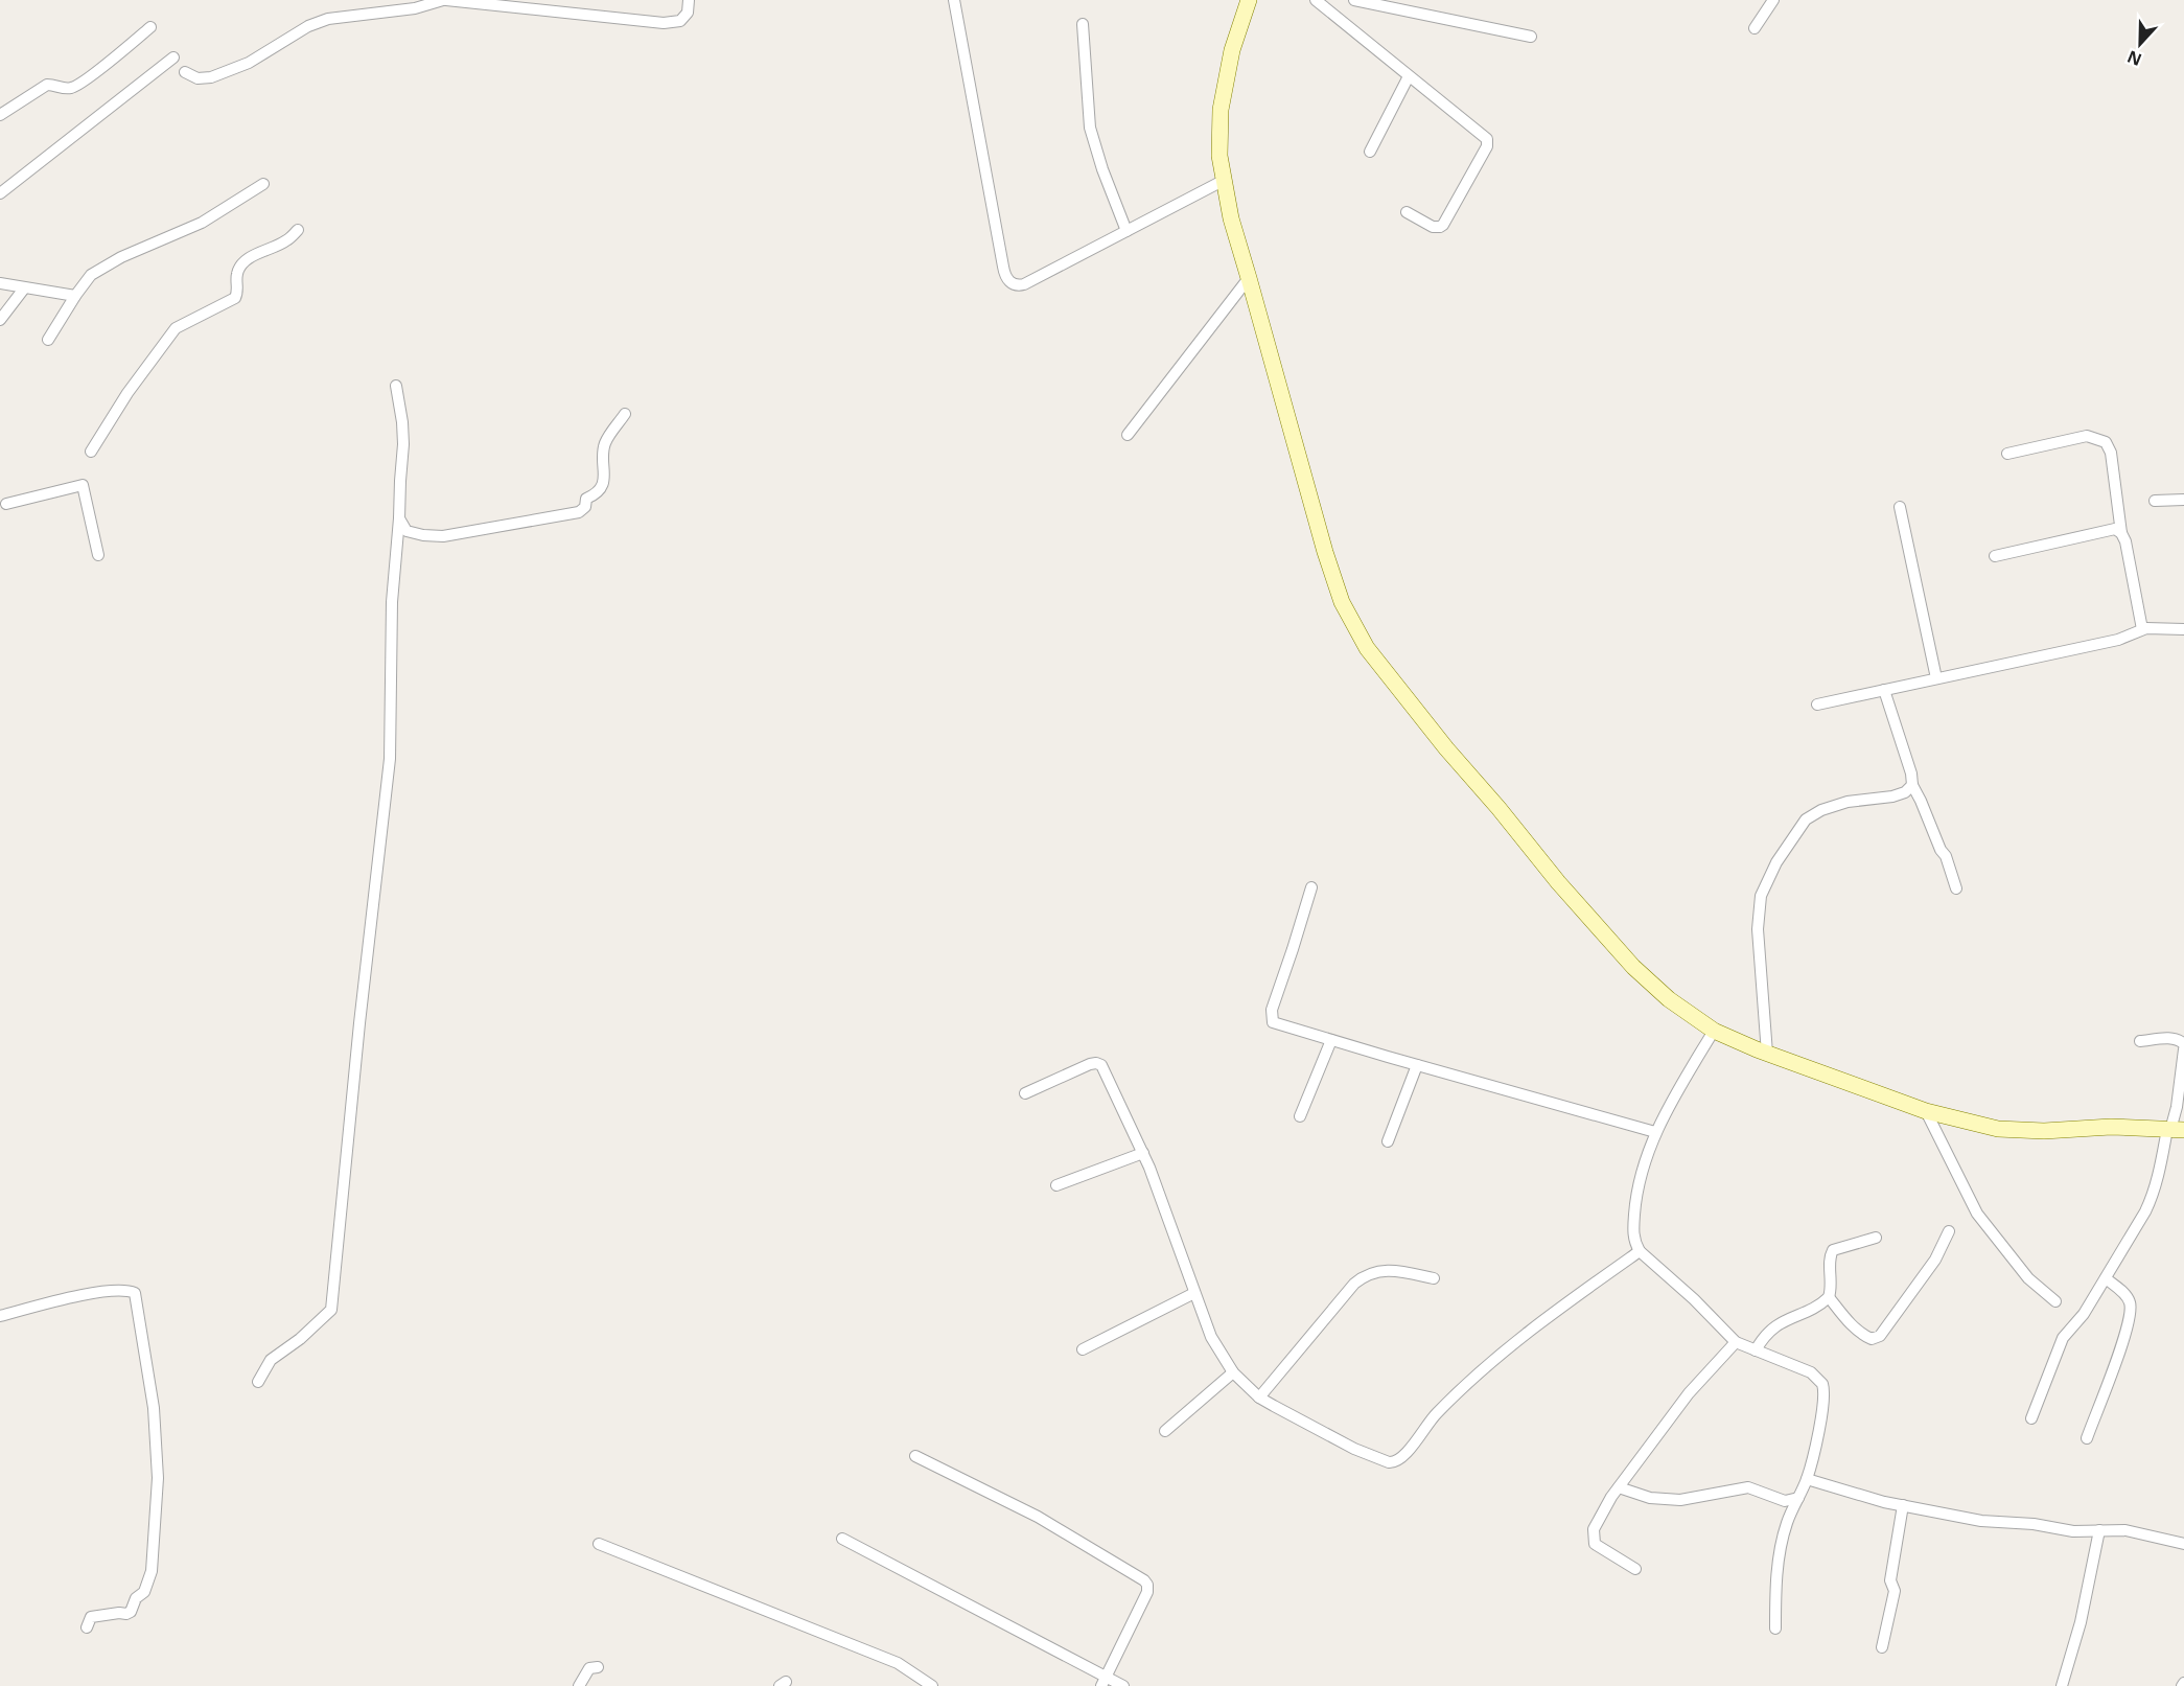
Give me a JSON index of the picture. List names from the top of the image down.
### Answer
{
  "north": "bottom"
}
